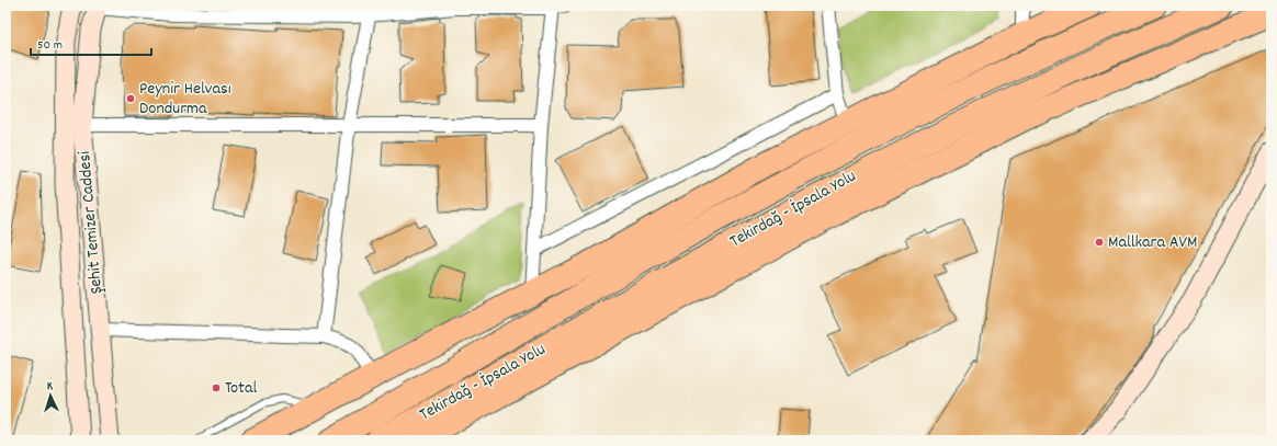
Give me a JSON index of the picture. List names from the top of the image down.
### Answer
{
  "streets": {
    "highway": ["Tekirdağ - İpsala Yolu"],
    "main road": ["Şehit Temizer Caddesi"]
  },
  "places": ["Peynir Helvası Dondurma", "Mallkara AVM", "Total"],
  "scale_bar": "50 m",
  "north": "top"
}
